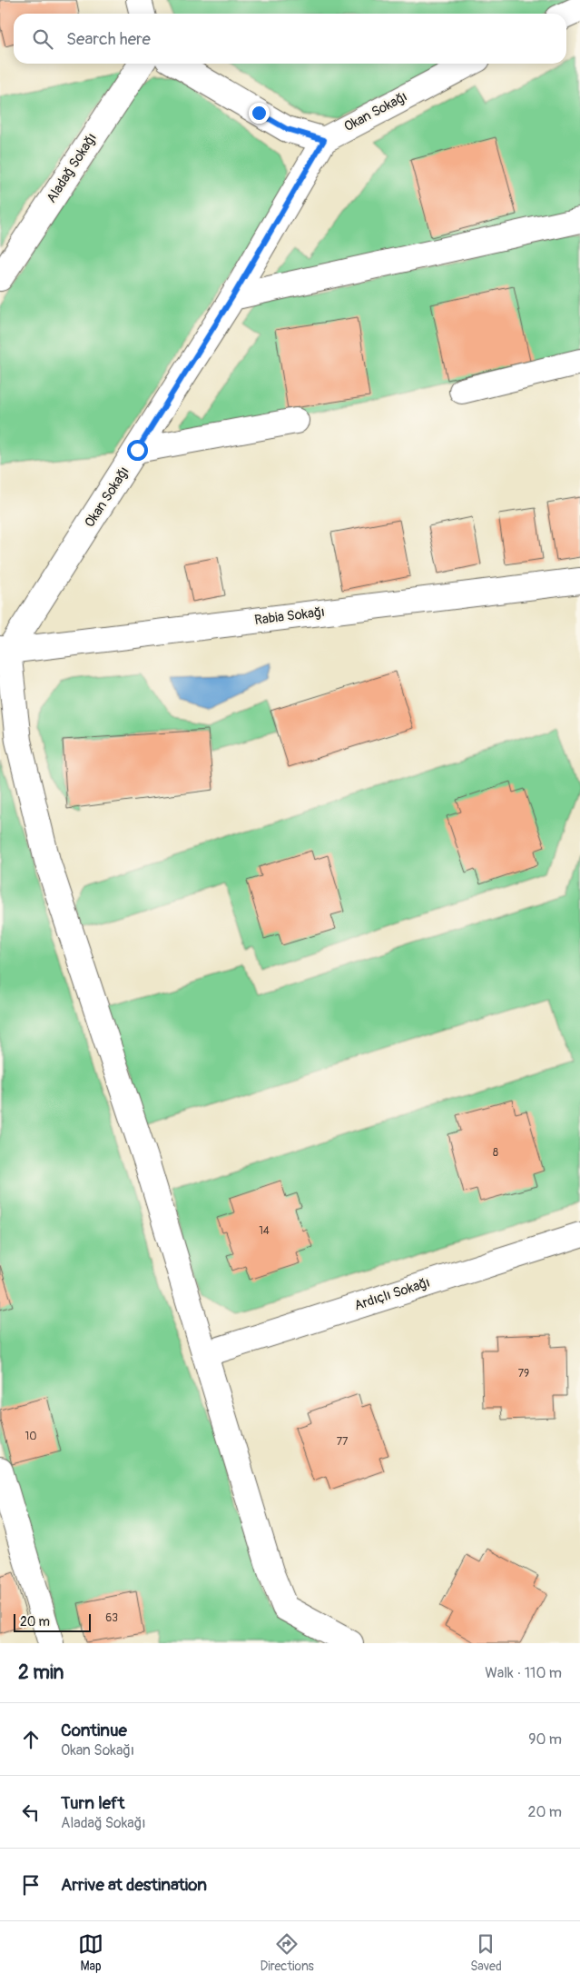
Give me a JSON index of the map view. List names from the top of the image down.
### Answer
{
  "streets": {
    "street": [
      "Okan Sokağı",
      "Aladağ Sokağı",
      "Rabia Sokağı",
      "Ardıçlı Sokağı"
    ]
  },
  "crossings": [
    ["Okan Sokağı", "Rabia Sokağı"]
  ],
  "house_numbers": [
    "8",
    "14",
    "79",
    "10",
    "77",
    "63"
  ],
  "scale_bar": "20 m",
  "page": {
    "search": "Search here",
    "scale": "20 m",
    "heading": ["2 min", "Walk · 110 m"],
    "list": [
      ["Continue", "Okan Sokağı", "90 m"],
      ["Turn left", "Aladağ Sokağı", "20 m"],
      "Arrive at destination"
    ],
    "nav": ["Map", "Directions", "Saved"]
  }
}
